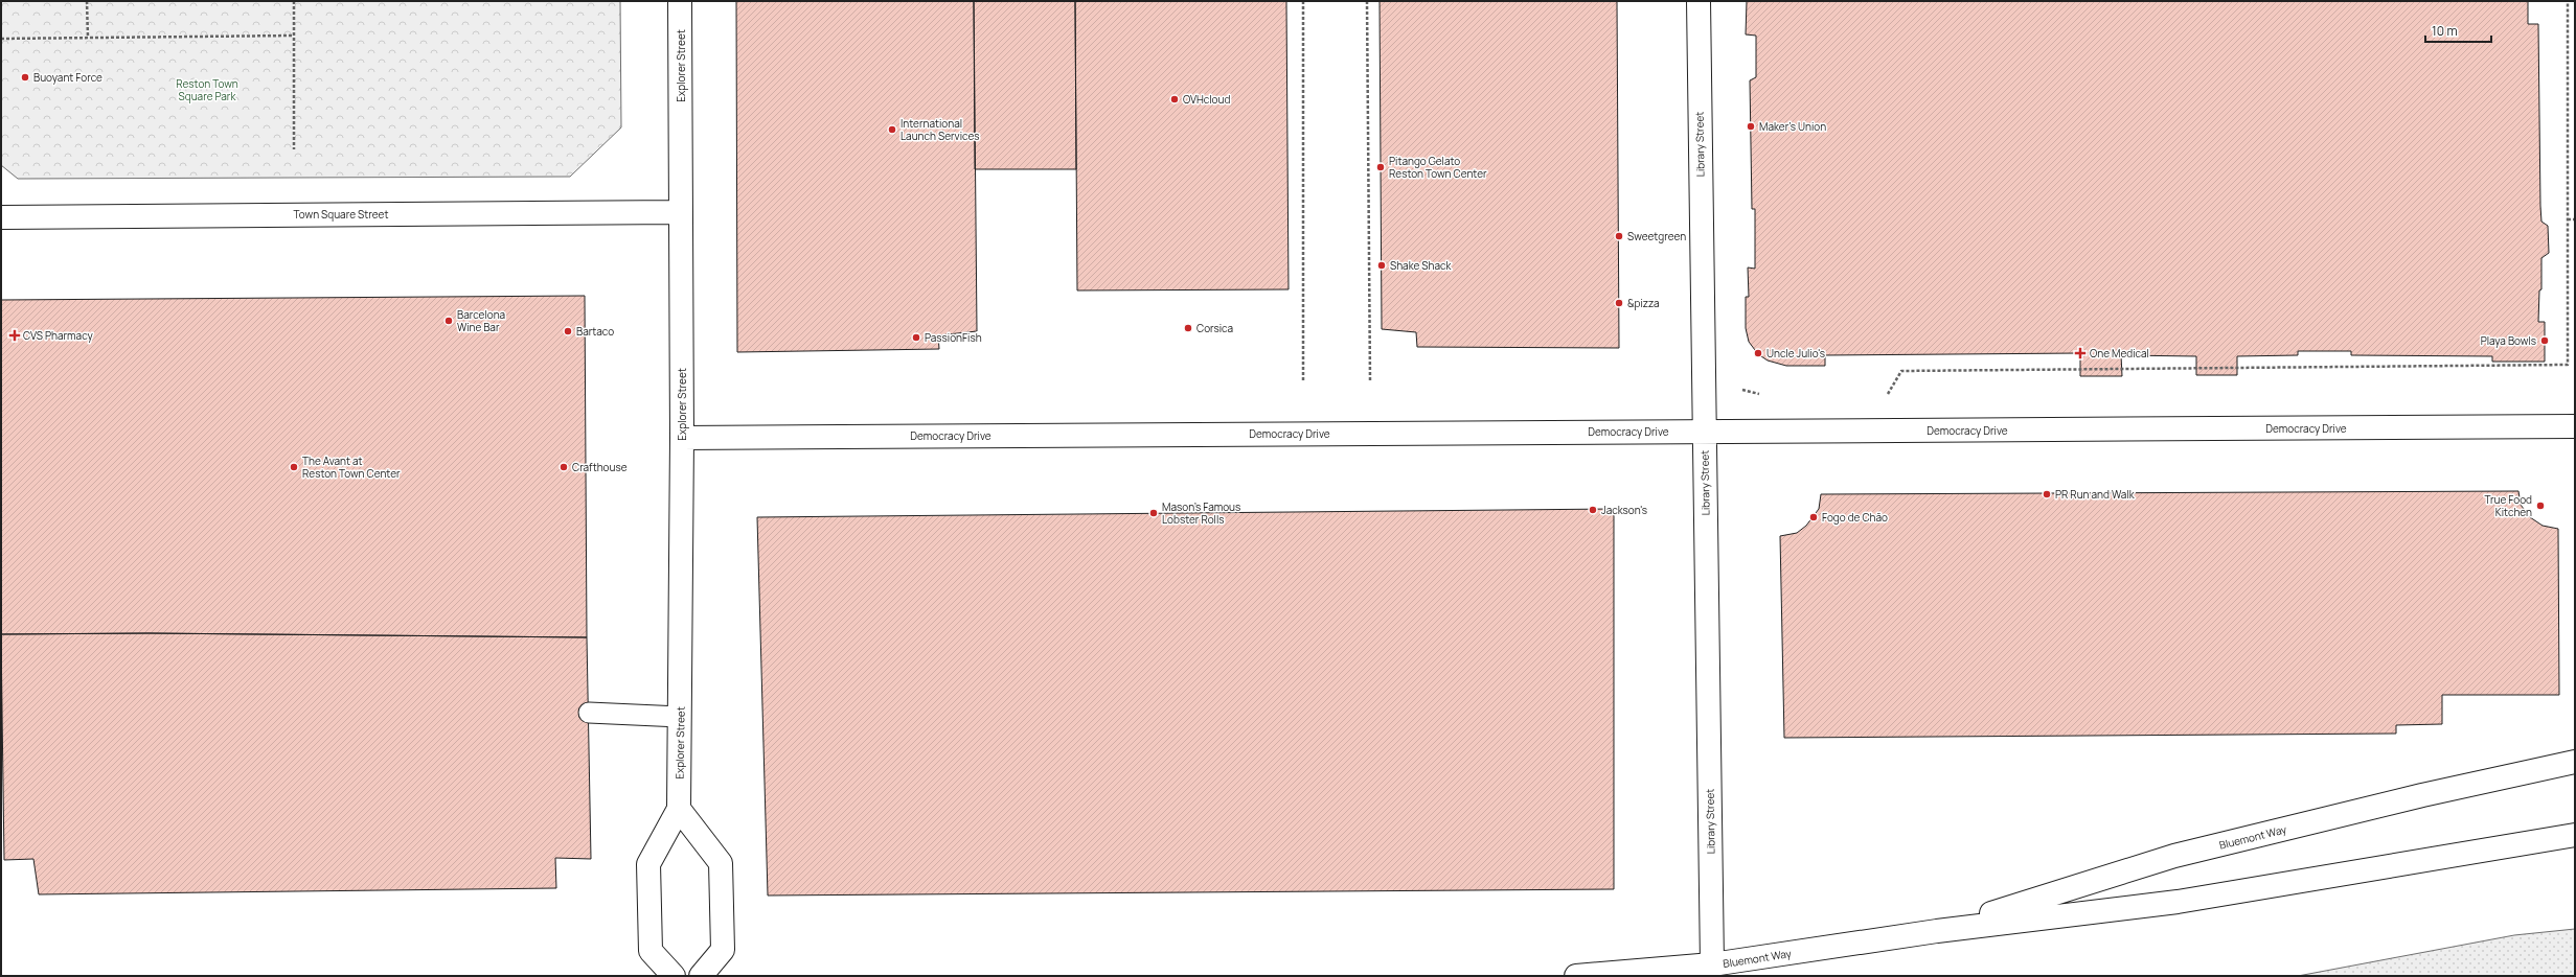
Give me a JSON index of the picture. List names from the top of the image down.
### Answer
{
  "streets": {
    "street": [
      "Explorer Street",
      "Library Street",
      "Town Square Street",
      "Democracy Drive",
      "Bluemont Way"
    ]
  },
  "crossings": [
    ["Explorer Street", "Town Square Street"],
    ["Explorer Street", "Democracy Drive"],
    ["Library Street", "Democracy Drive"],
    ["Library Street", "Bluemont Way"]
  ],
  "parks": ["Reston Town Square Park"],
  "places": {
    "other": [
      "Buoyant Force",
      "OVHcloud",
      "Maker's Union",
      "International Launch Services",
      "Pitango Gelato Reston Town Center",
      "Sweetgreen",
      "Shake Shack",
      "&pizza",
      "Barcelona Wine Bar",
      "Corsica",
      "Bartaco",
      "PassionFish",
      "Playa Bowls",
      "Uncle Julio's",
      "The Avant at Reston Town Center",
      "Crafthouse",
      "PR Run and Walk",
      "True Food Kitchen",
      "Jackson's",
      "Mason's Famous Lobster Rolls",
      "Fogo de Chão"
    ],
    "health": ["CVS Pharmacy", "One Medical"]
  },
  "scale_bar": "10 m"
}
